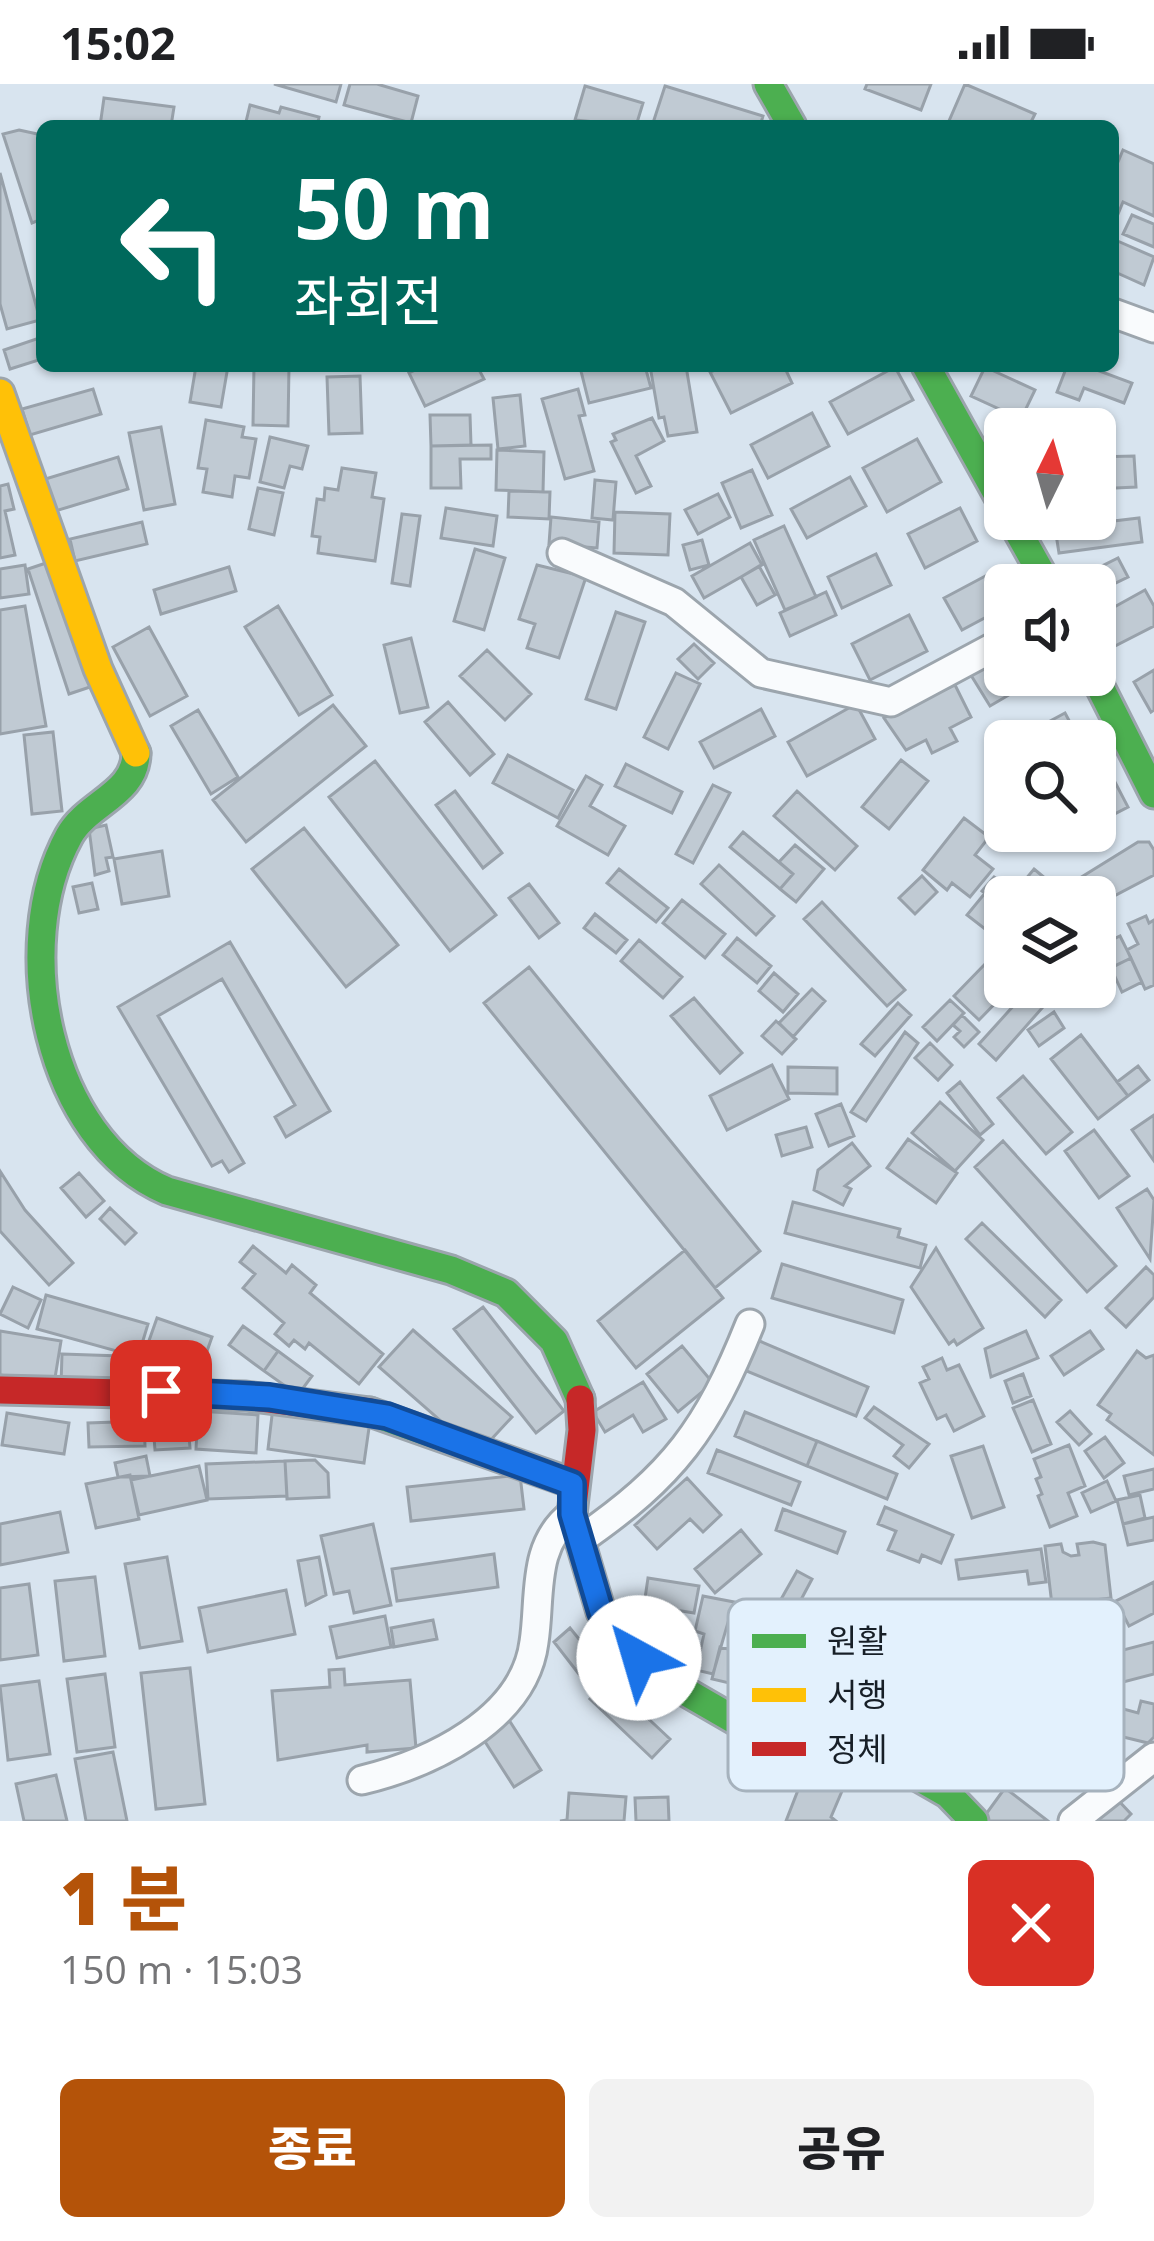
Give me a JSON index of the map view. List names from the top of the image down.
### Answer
{
  "legend": ["원활", "서행", "정체"],
  "north": "top",
  "page": {
    "status": "15:02",
    "turn": ["50 m", "좌회전"],
    "heading": ["1 분", "150 m · 15:03"],
    "buttons": ["종료", "공유"]
  }
}
